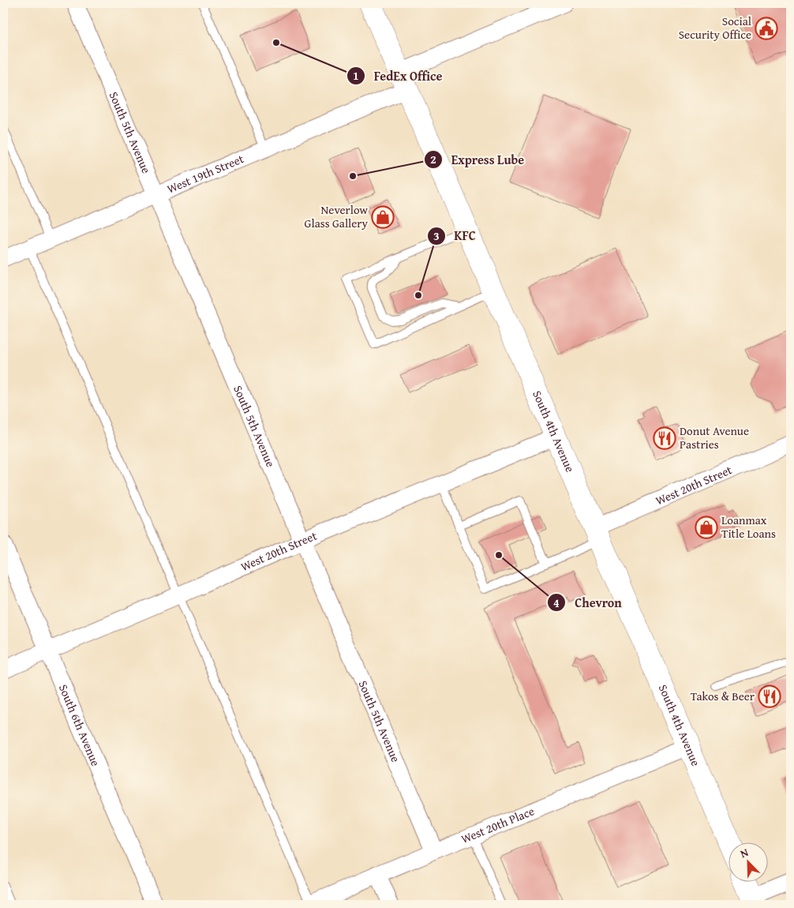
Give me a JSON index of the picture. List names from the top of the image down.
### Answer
{
  "streets": {
    "main road": ["South 4th Avenue"],
    "street": [
      "South 5th Avenue",
      "West 19th Street",
      "West 20th Street",
      "South 6th Avenue",
      "West 20th Place"
    ]
  },
  "crossings": [
    ["South 5th Avenue", "West 19th Street"],
    ["South 5th Avenue", "West 20th Street"],
    ["South 5th Avenue", "West 20th Place"],
    ["West 19th Street", "South 4th Avenue"],
    ["South 4th Avenue", "West 20th Street"],
    ["South 4th Avenue", "West 20th Place"],
    ["West 20th Street", "South 6th Avenue"]
  ],
  "places": {
    "public building": ["Social Security Office"],
    "other": [
      "FedEx Office",
      "Express Lube",
      "KFC",
      "Chevron"
    ],
    "shop": ["Neverlow Glass Gallery", "Loanmax Title Loans"],
    "restaurant": ["Donut Avenue Pastries", "Takos & Beer"]
  },
  "north": "top left"
}
